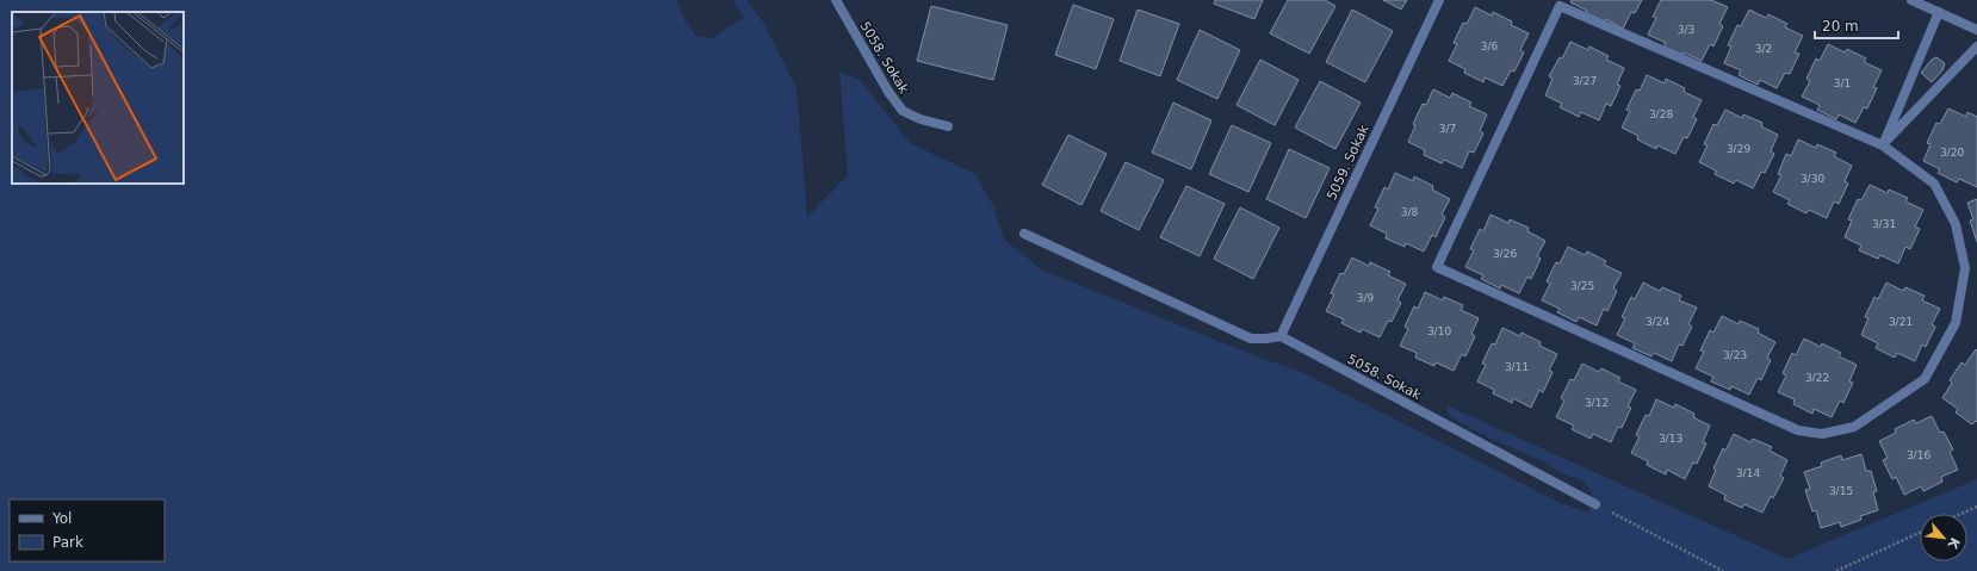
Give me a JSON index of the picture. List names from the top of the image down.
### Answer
{
  "streets": {
    "street": ["5058. Sokak", "5059. Sokak"]
  },
  "crossings": [
    ["5058. Sokak", "5059. Sokak"]
  ],
  "house_numbers": [
    "3/3",
    "3/6",
    "3/2",
    "3/27",
    "3/1",
    "3/28",
    "3/7",
    "3/29",
    "3/20",
    "3/30",
    "3/8",
    "3/31",
    "3/26",
    "3/25",
    "3/9",
    "3/24",
    "3/21",
    "3/10",
    "3/23",
    "3/11",
    "3/22",
    "3/12",
    "3/13",
    "3/16",
    "3/14",
    "3/15"
  ],
  "legend": ["Yol", "Park"],
  "scale_bar": "20 m",
  "north": "bottom right"
}
